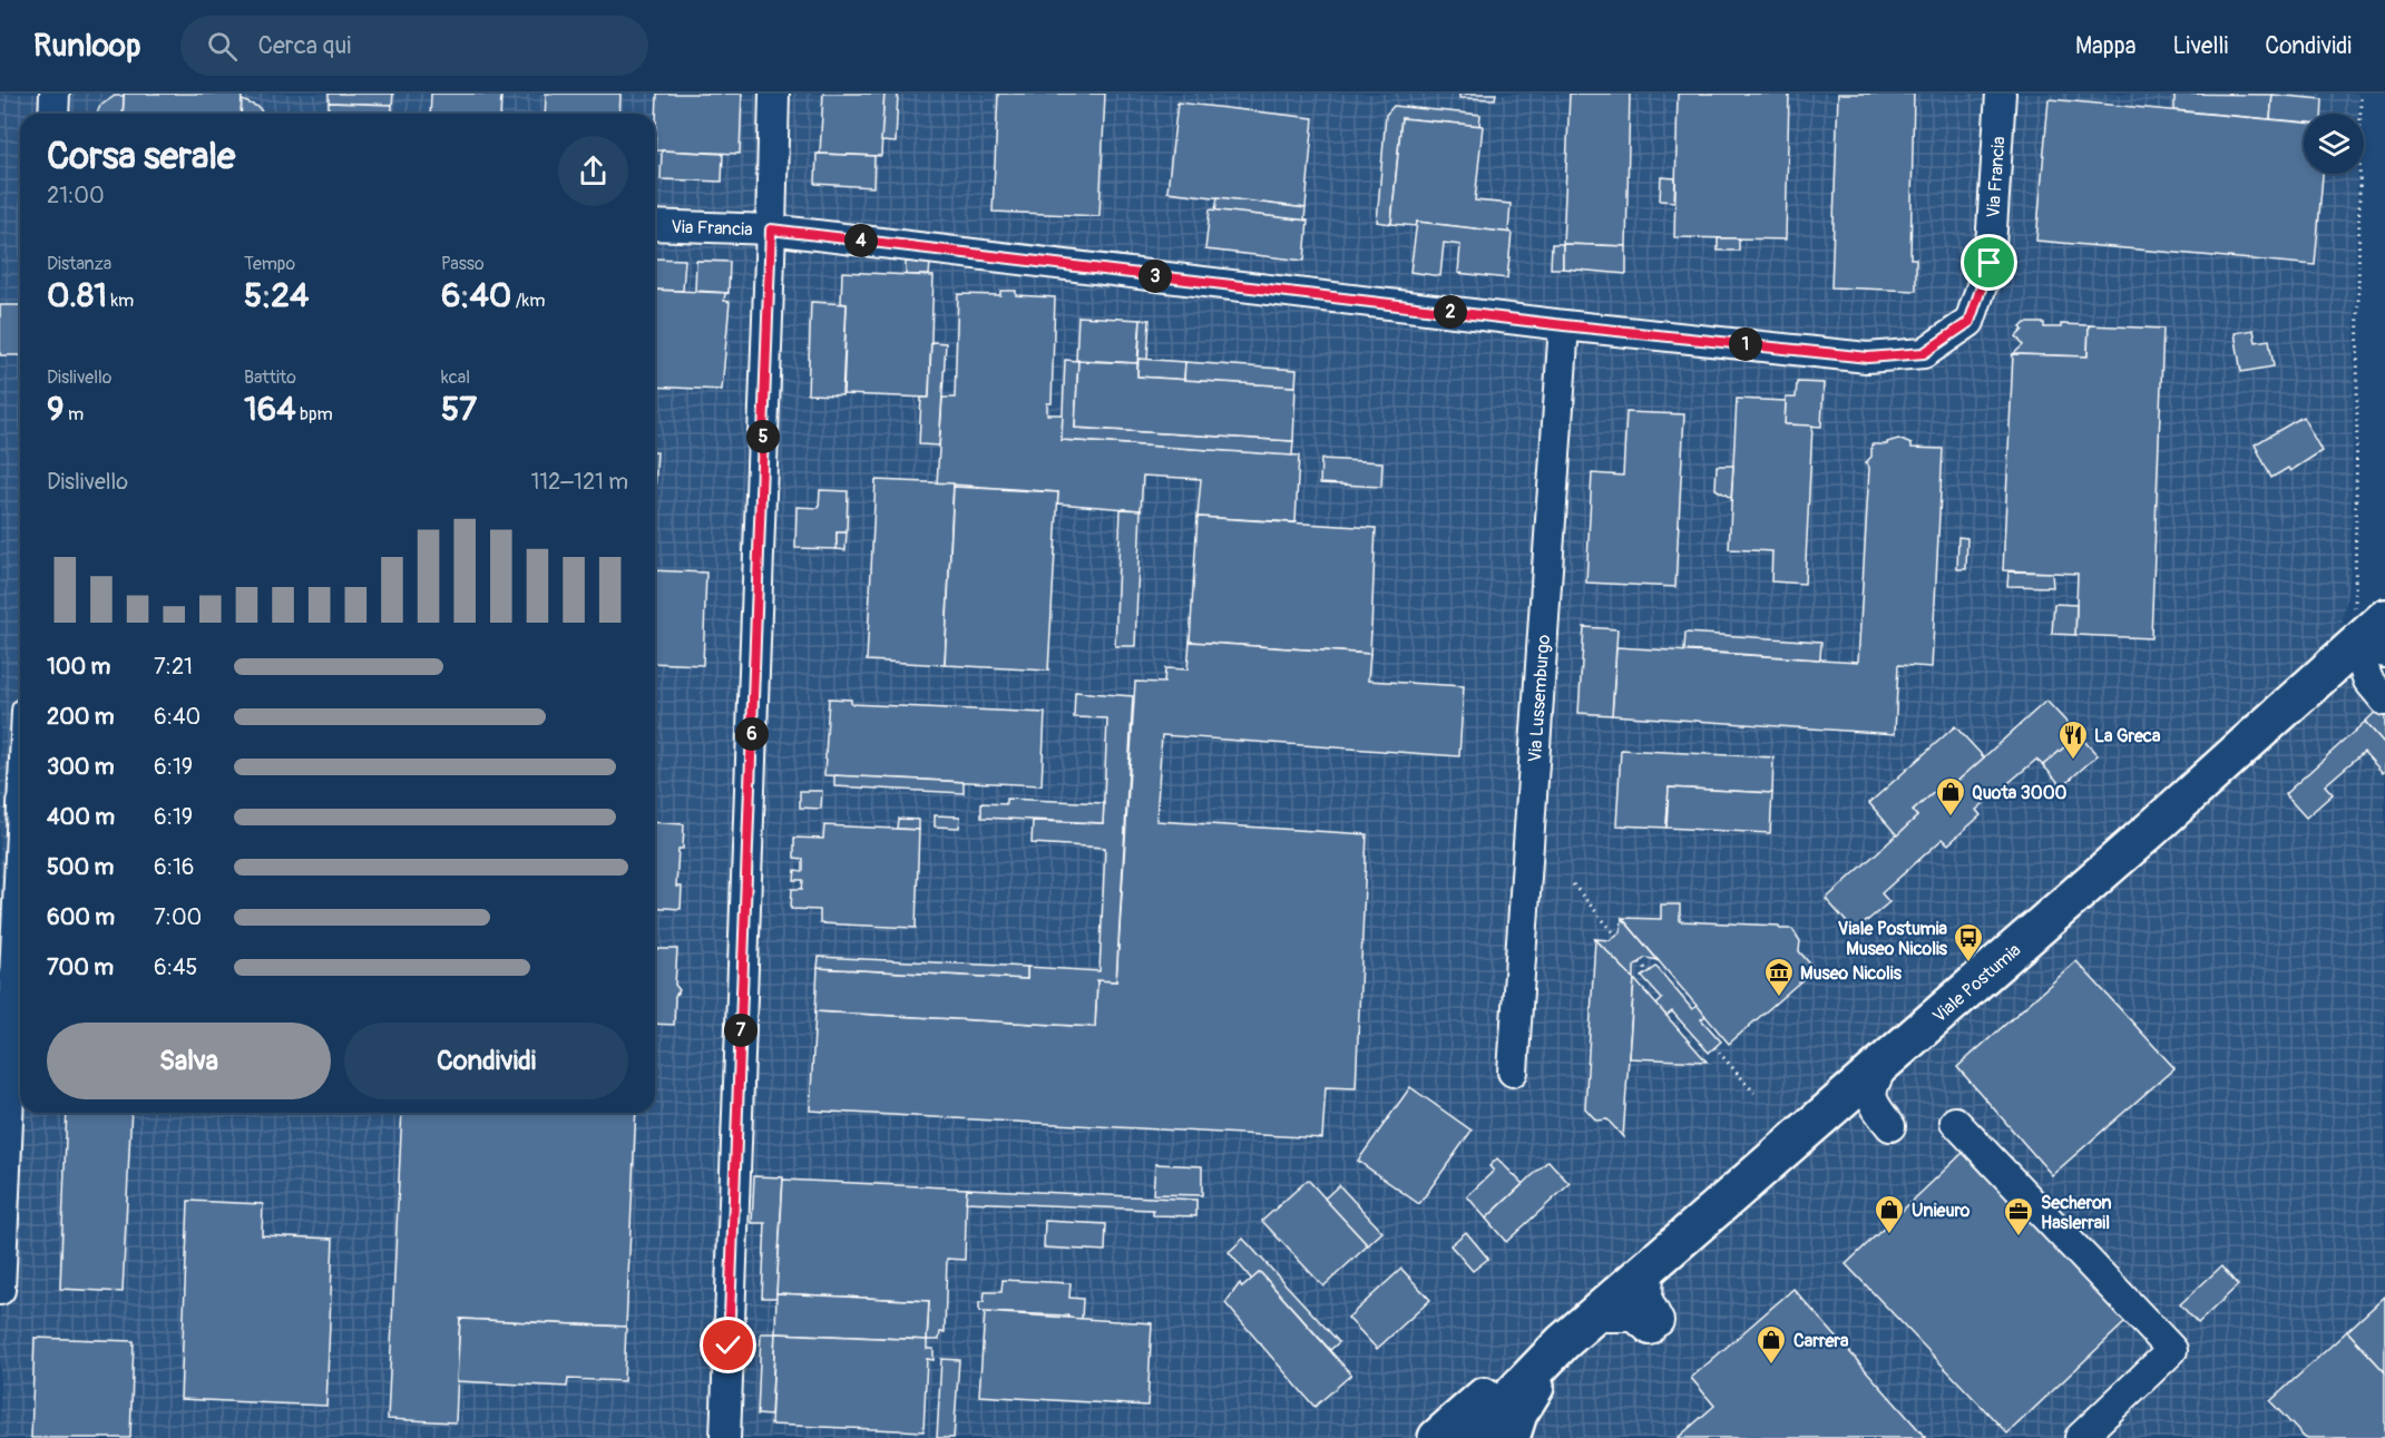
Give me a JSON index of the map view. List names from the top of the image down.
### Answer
{
  "streets": {
    "main road": ["Viale Postumia"],
    "street": ["Via Francia", "Via Lussemburgo"]
  },
  "crossings": [
    ["Via Francia", "Via Lussemburgo"]
  ],
  "places": {
    "restaurant": ["La Greca"],
    "shop": ["Quota 3000", "Unieuro", "Carrera"],
    "bus stop": ["Viale Postumia Museo Nicolis"],
    "museum": ["Museo Nicolis"],
    "office": ["Secheron Haslerrail"]
  },
  "page": {
    "header": "Runloop",
    "search": "Cerca qui",
    "nav": ["Mappa", "Livelli", "Condividi"],
    "heading": ["Corsa serale", "21:00"],
    "pins": [
      "4",
      "3",
      "2",
      "1",
      "5",
      "6",
      "7"
    ],
    "stats": [
      ["Distanza", "0.81 km"],
      ["Tempo", "5:24"],
      ["Passo", "6:40 /km"],
      ["Dislivello", "9 m"],
      ["Battito", "164 bpm"],
      ["kcal", "57"]
    ],
    "chart": ["Dislivello", "112–121 m"],
    "list": [
      {
        "name": "100 m",
        "note": "7:21"
      },
      {
        "name": "200 m",
        "note": "6:40"
      },
      {
        "name": "300 m",
        "note": "6:19"
      },
      {
        "name": "400 m",
        "note": "6:19"
      },
      {
        "name": "500 m",
        "note": "6:16"
      },
      {
        "name": "600 m",
        "note": "7:00"
      },
      {
        "name": "700 m",
        "note": "6:45"
      }
    ],
    "buttons": ["Salva", "Condividi"]
  }
}
